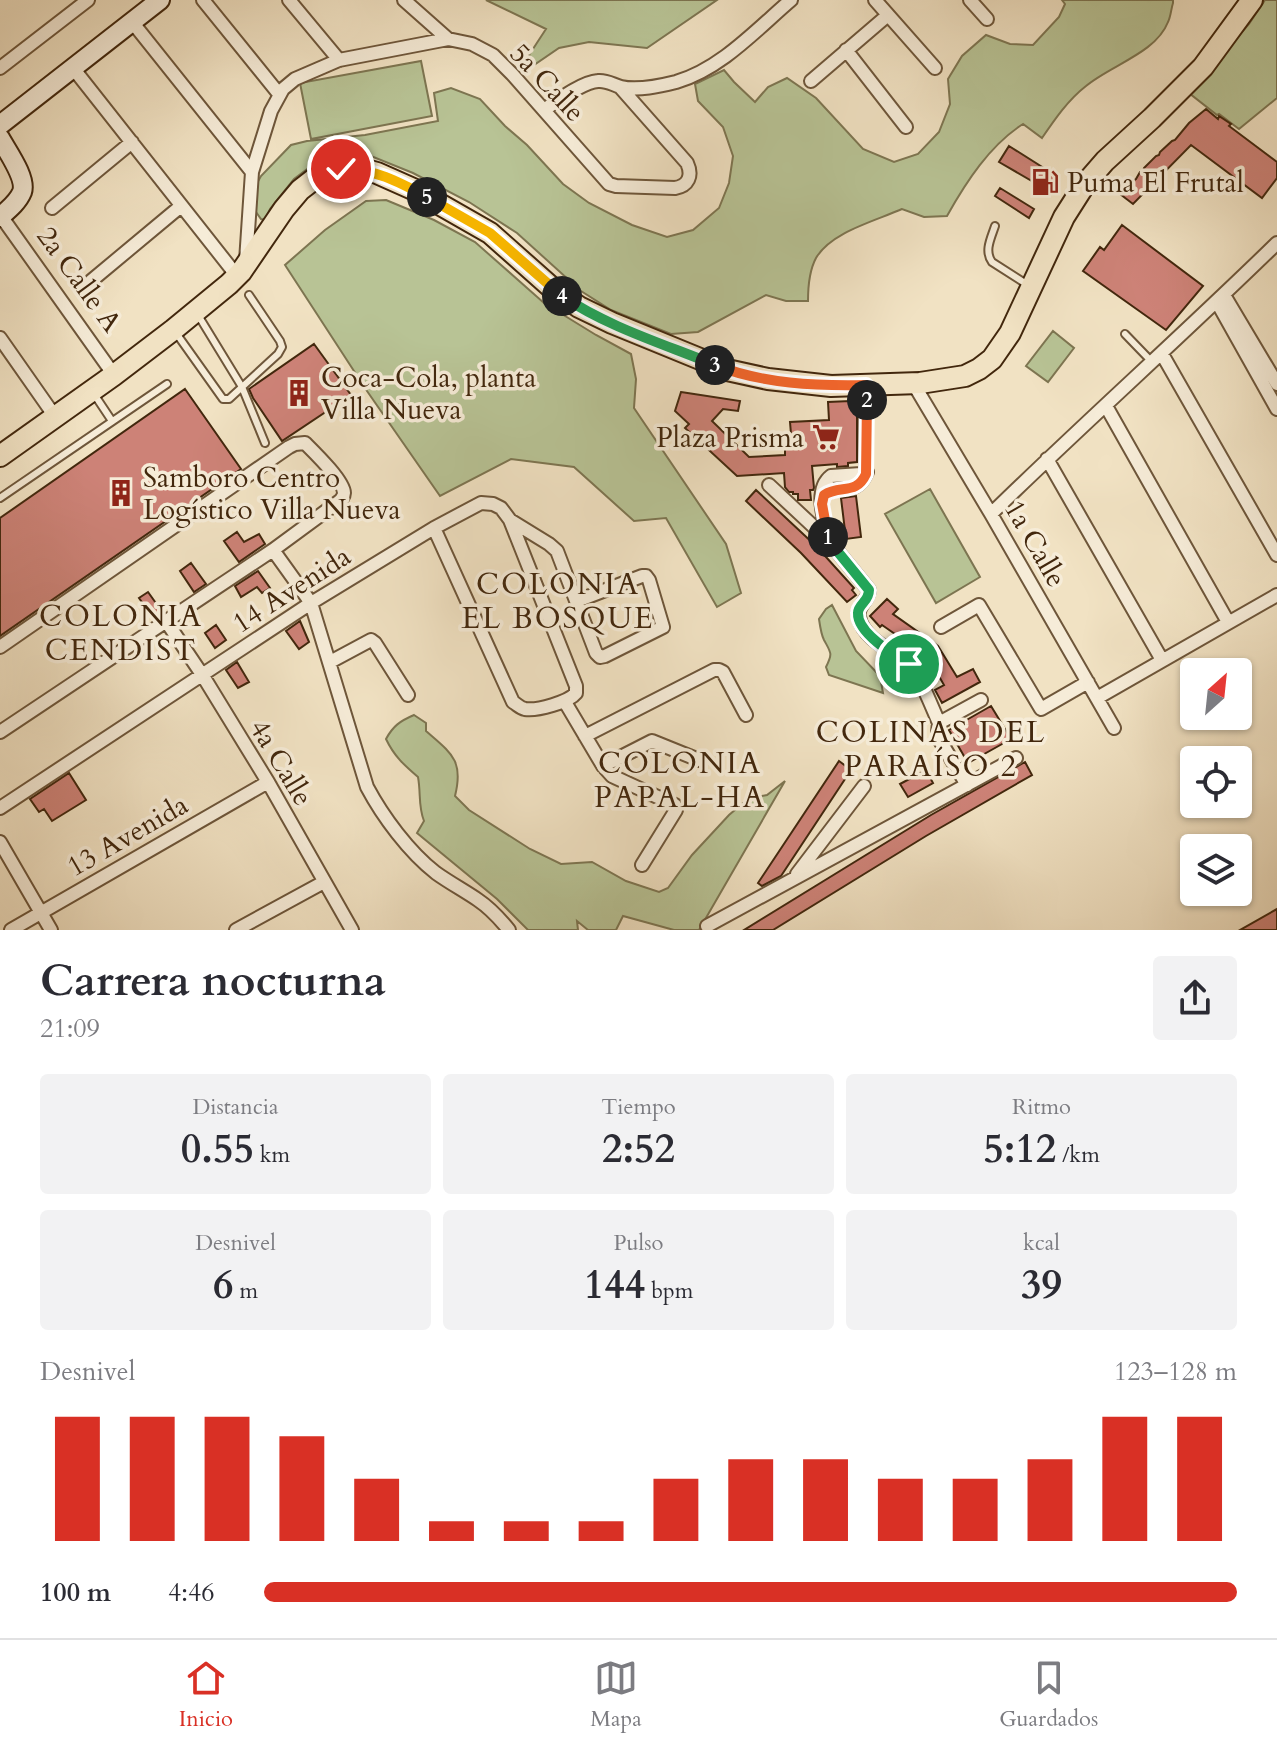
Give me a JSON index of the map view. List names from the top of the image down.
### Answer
{
  "streets": {
    "street": [
      "5a Calle",
      "2a Calle A",
      "1a Calle",
      "14 Avenida",
      "4a Calle",
      "13 Avenida"
    ]
  },
  "crossings": [
    ["14 Avenida", "4a Calle"],
    ["4a Calle", "13 Avenida"]
  ],
  "districts": [
    "COLONIA EL BOSQUE",
    "COLONIA CENDIST",
    "COLINAS DEL PARAÍSO 2",
    "COLONIA PAPAL-HA"
  ],
  "places": {
    "fuel station": ["Puma El Frutal"],
    "building": ["Coca-Cola, planta Villa Nueva", "Samboro Centro Logístico Villa Nueva"],
    "supermarket": ["Plaza Prisma"]
  },
  "north": "top right",
  "page": {
    "pins": [
      "5",
      "4",
      "3",
      "2",
      "1"
    ],
    "heading": ["Carrera nocturna", "21:09"],
    "stats": [
      ["Distancia", "0.55 km"],
      ["Tiempo", "2:52"],
      ["Ritmo", "5:12 /km"],
      ["Desnivel", "6 m"],
      ["Pulso", "144 bpm"],
      ["kcal", "39"]
    ],
    "chart": ["Desnivel", "123–128 m"],
    "list": [
      {
        "name": "100 m",
        "note": "4:46"
      }
    ],
    "tabs": ["Inicio", "Mapa", "Guardados"]
  }
}
